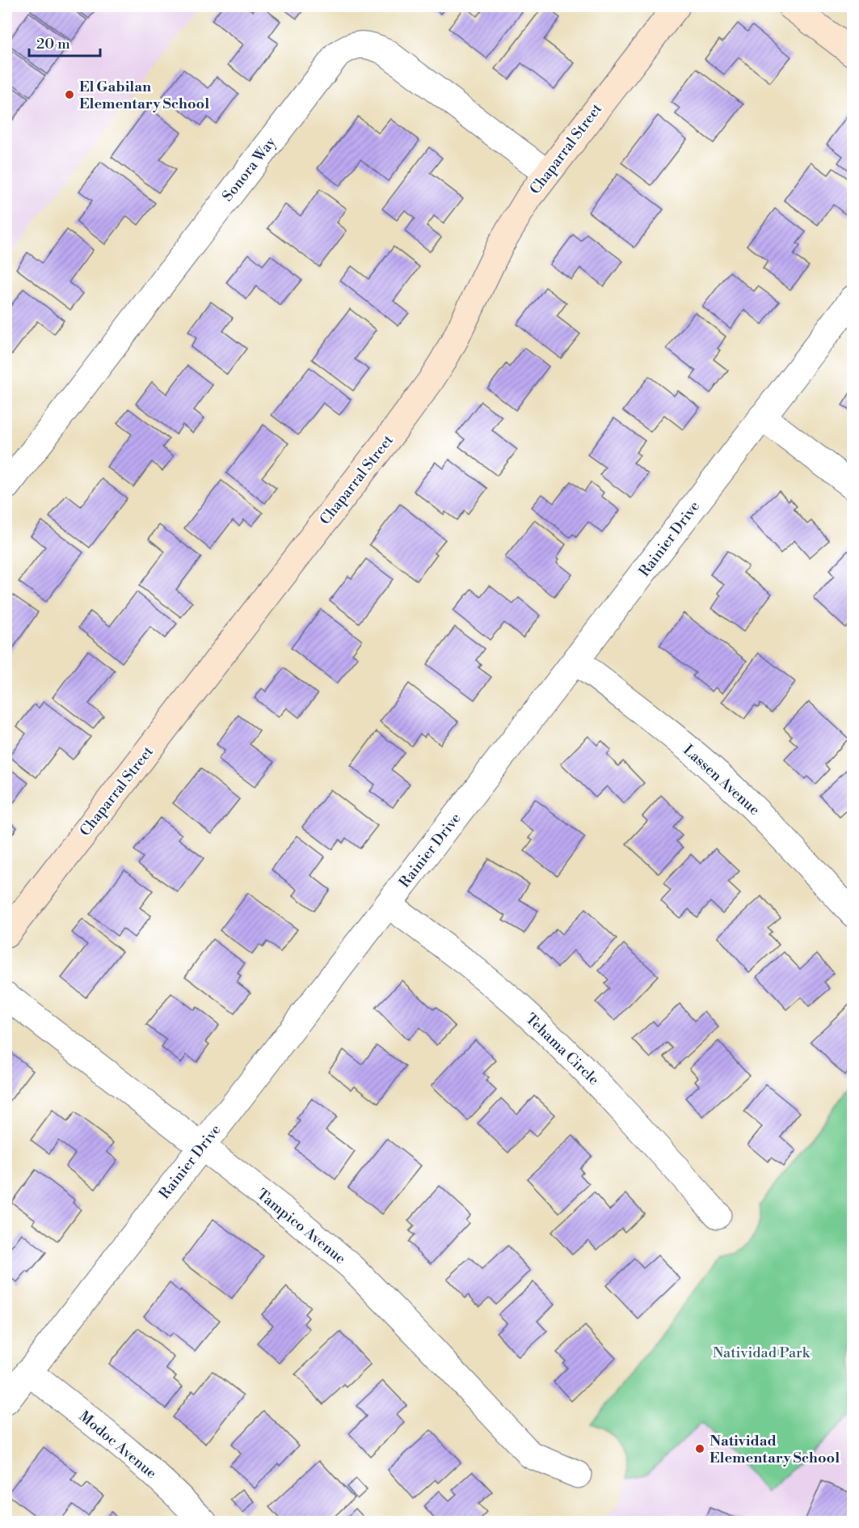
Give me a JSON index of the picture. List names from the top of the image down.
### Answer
{
  "streets": {
    "street": [
      "Chaparral Street",
      "Sonora Way",
      "Rainier Drive",
      "Lassen Avenue",
      "Tehama Circle",
      "Tampico Avenue",
      "Modoc Avenue"
    ]
  },
  "crossings": [
    ["Chaparral Street", "Sonora Way"],
    ["Rainier Drive", "Lassen Avenue"],
    ["Rainier Drive", "Tehama Circle"],
    ["Rainier Drive", "Tampico Avenue"],
    ["Rainier Drive", "Modoc Avenue"]
  ],
  "parks": ["Natividad Park"],
  "places": ["El Gabilan Elementary School", "Natividad Elementary School"],
  "scale_bar": "20 m"
}
